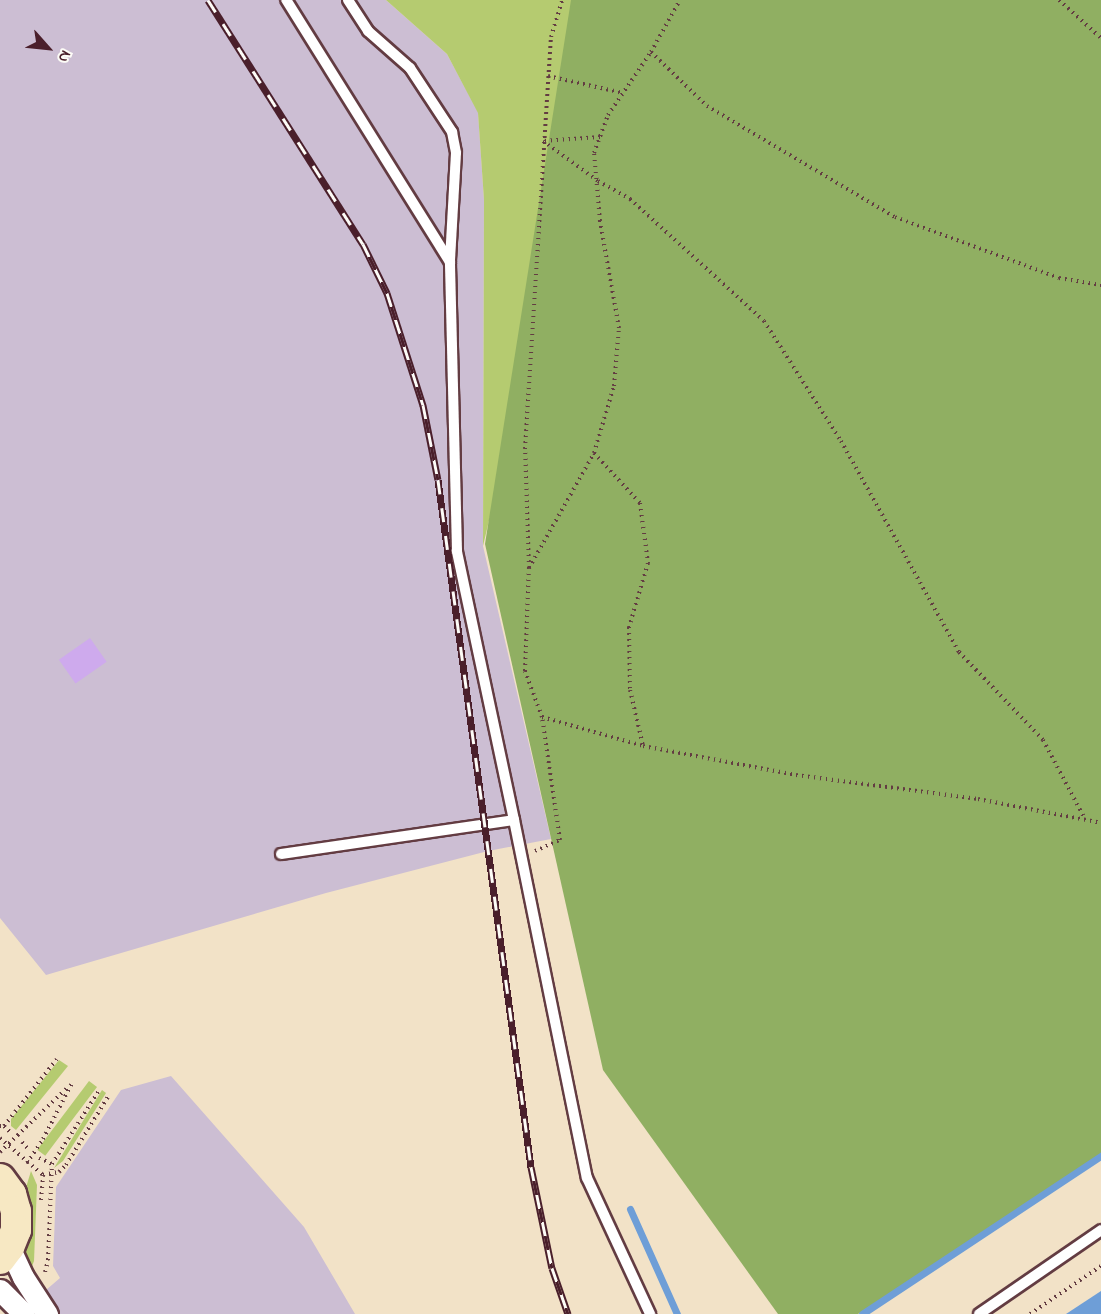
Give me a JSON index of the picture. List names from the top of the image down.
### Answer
{
  "north": "bottom right"
}
